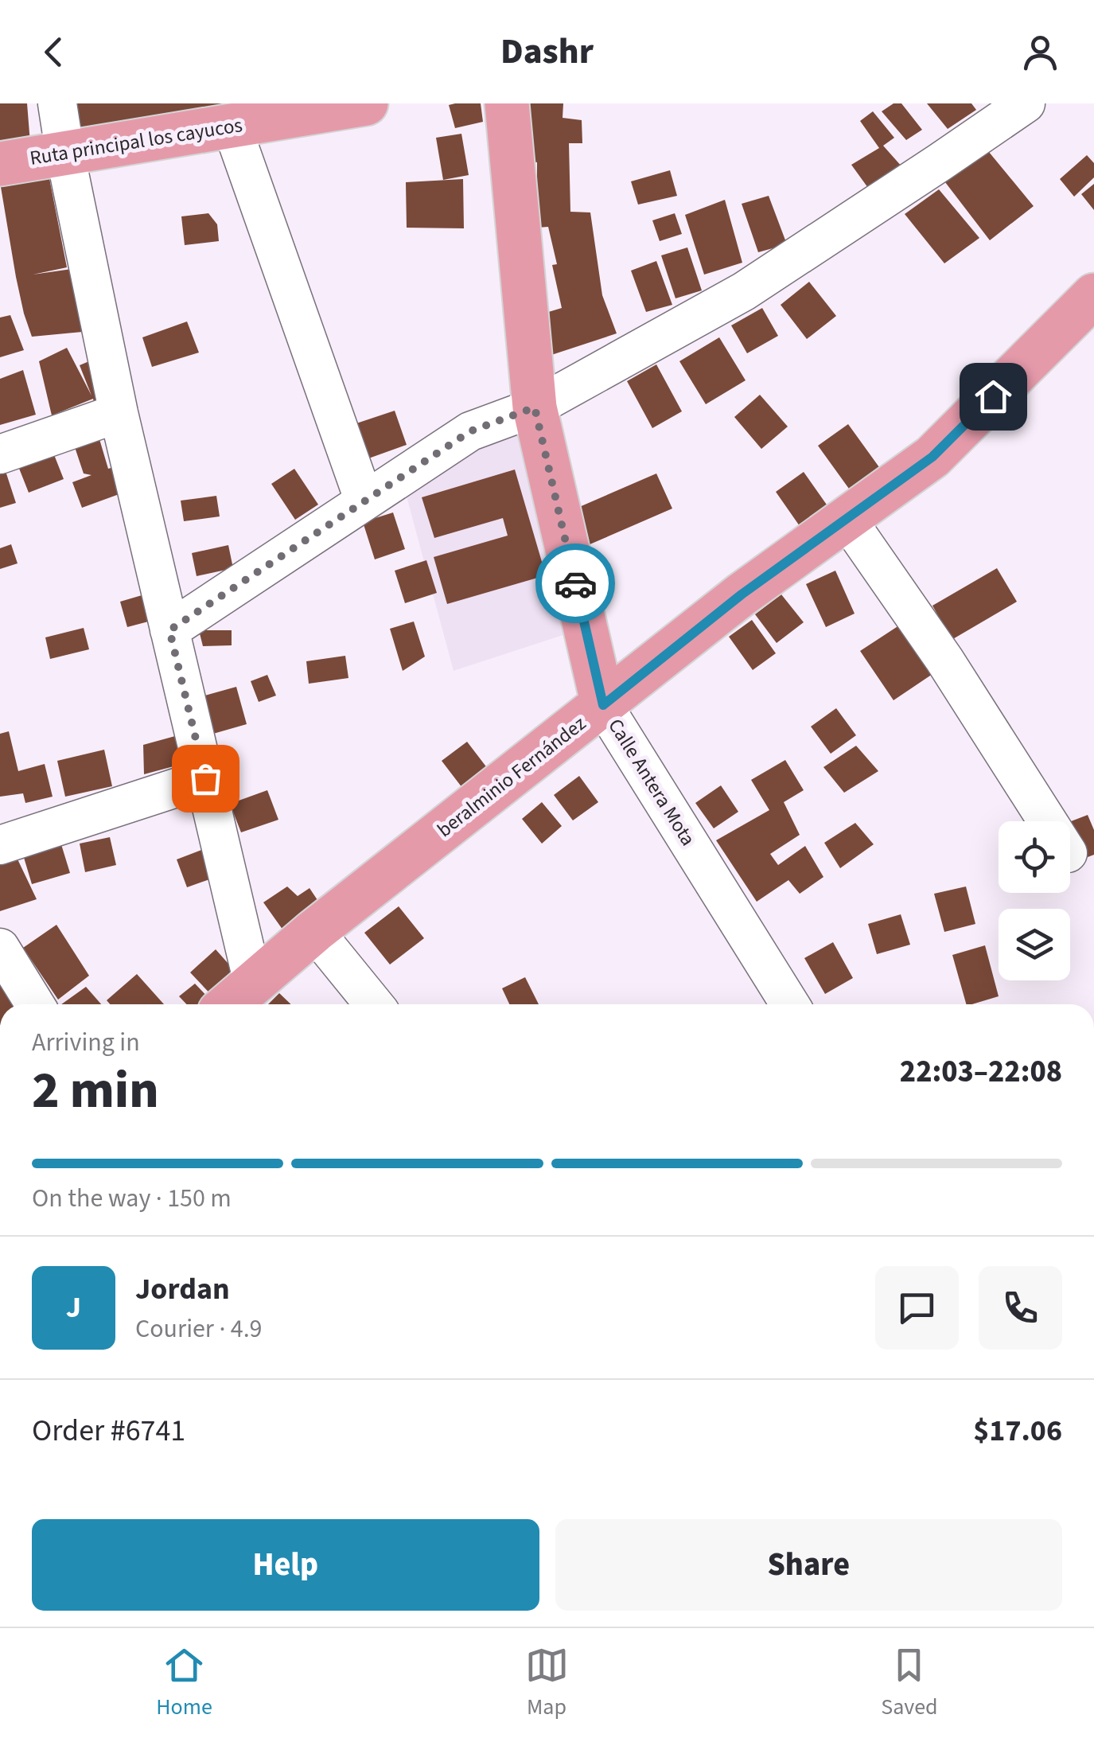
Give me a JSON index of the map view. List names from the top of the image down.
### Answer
{
  "streets": {
    "main road": ["Ruta principal los cayucos", "beralminio Fernández", "Calle Antera Mota"]
  },
  "crossings": [
    ["beralminio Fernández", "Calle Antera Mota"]
  ],
  "page": {
    "header": "Dashr",
    "heading": ["2 min", "Arriving in", "22:03–22:08"],
    "panel": [
      "Jordan",
      "Courier · 4.9",
      "Order #6741",
      "$17.06"
    ],
    "bar": "On the way · 150 m",
    "round": "J",
    "buttons": ["Help", "Share"],
    "tabs": ["Home", "Map", "Saved"]
  }
}
